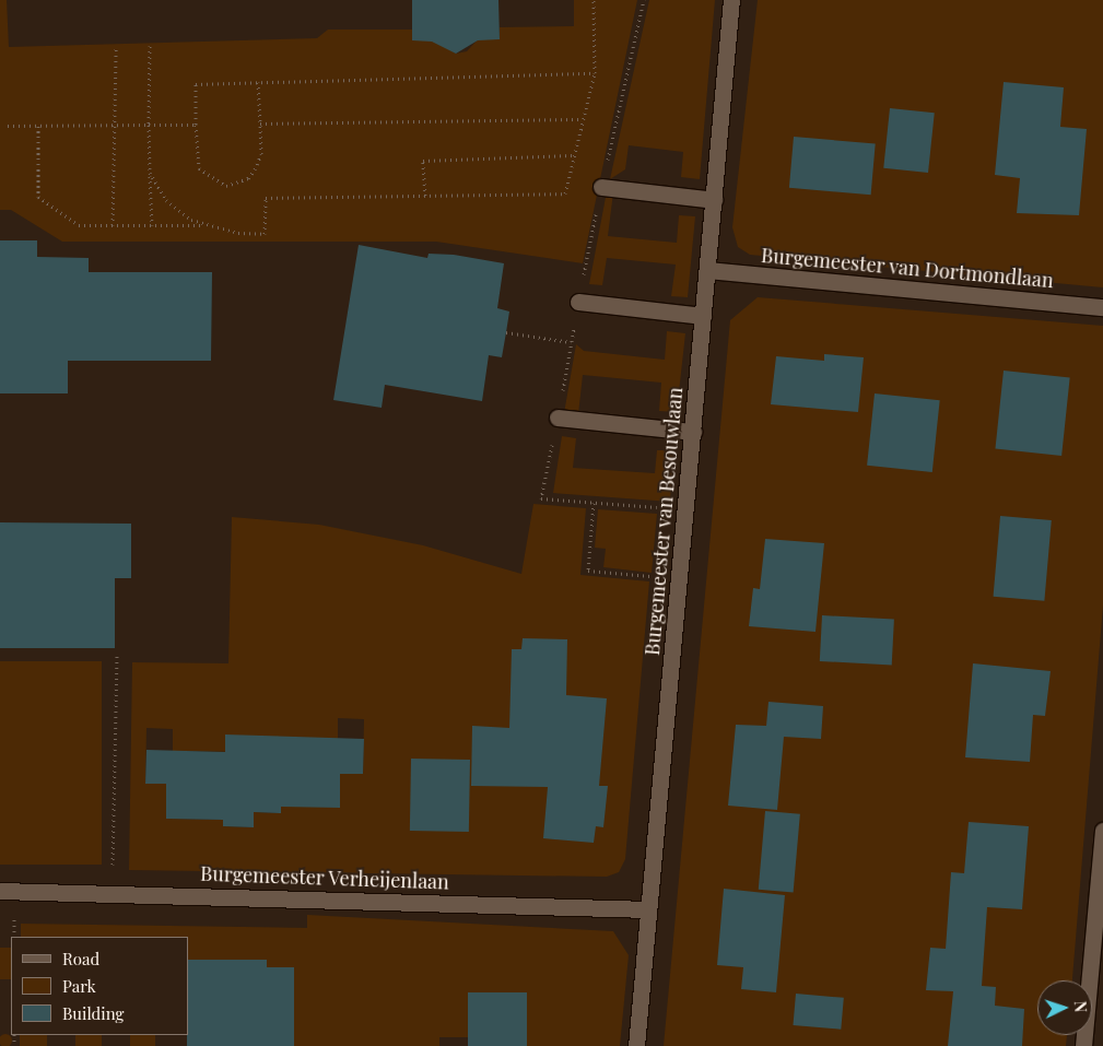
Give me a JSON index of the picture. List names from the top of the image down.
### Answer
{
  "streets": {
    "street": ["Burgemeester van Dortmondlaan", "Burgemeester van Besouwlaan", "Burgemeester Verheijenlaan"]
  },
  "crossings": [
    ["Burgemeester van Dortmondlaan", "Burgemeester van Besouwlaan"],
    ["Burgemeester van Besouwlaan", "Burgemeester Verheijenlaan"]
  ],
  "legend": ["Road", "Park", "Building"],
  "north": "right"
}
